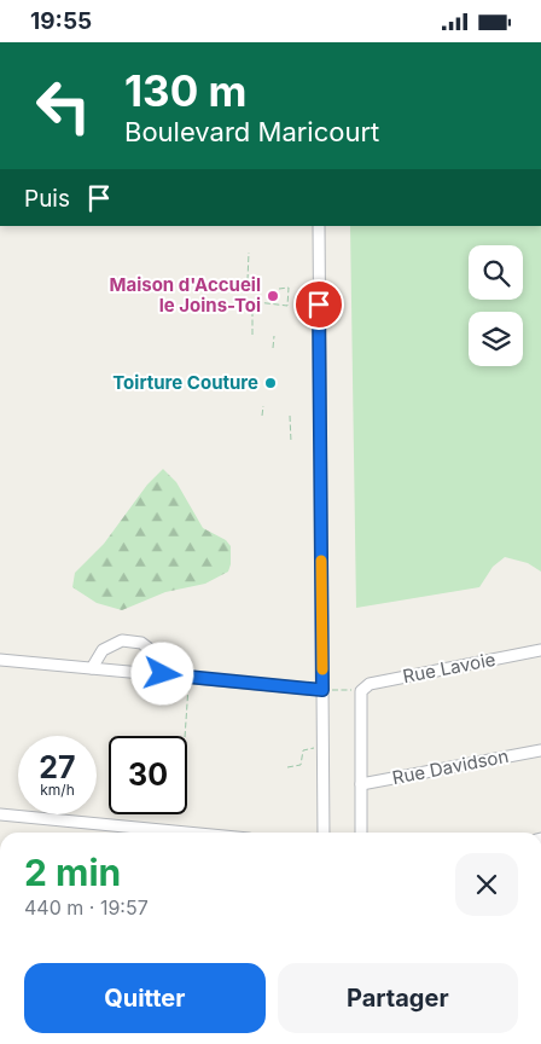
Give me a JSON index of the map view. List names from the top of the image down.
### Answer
{
  "streets": {
    "street": ["Rue Lavoie", "Rue Davidson"]
  },
  "places": ["Maison d'Accueil le Joins-Toi", "Toirture Couture"],
  "page": {
    "status": "19:55",
    "turn": ["130 m", "Boulevard Maricourt"],
    "then": "Puis",
    "speed": "27 km/h",
    "limit": "30",
    "heading": ["2 min", "440 m · 19:57"],
    "buttons": ["Quitter", "Partager"]
  }
}
